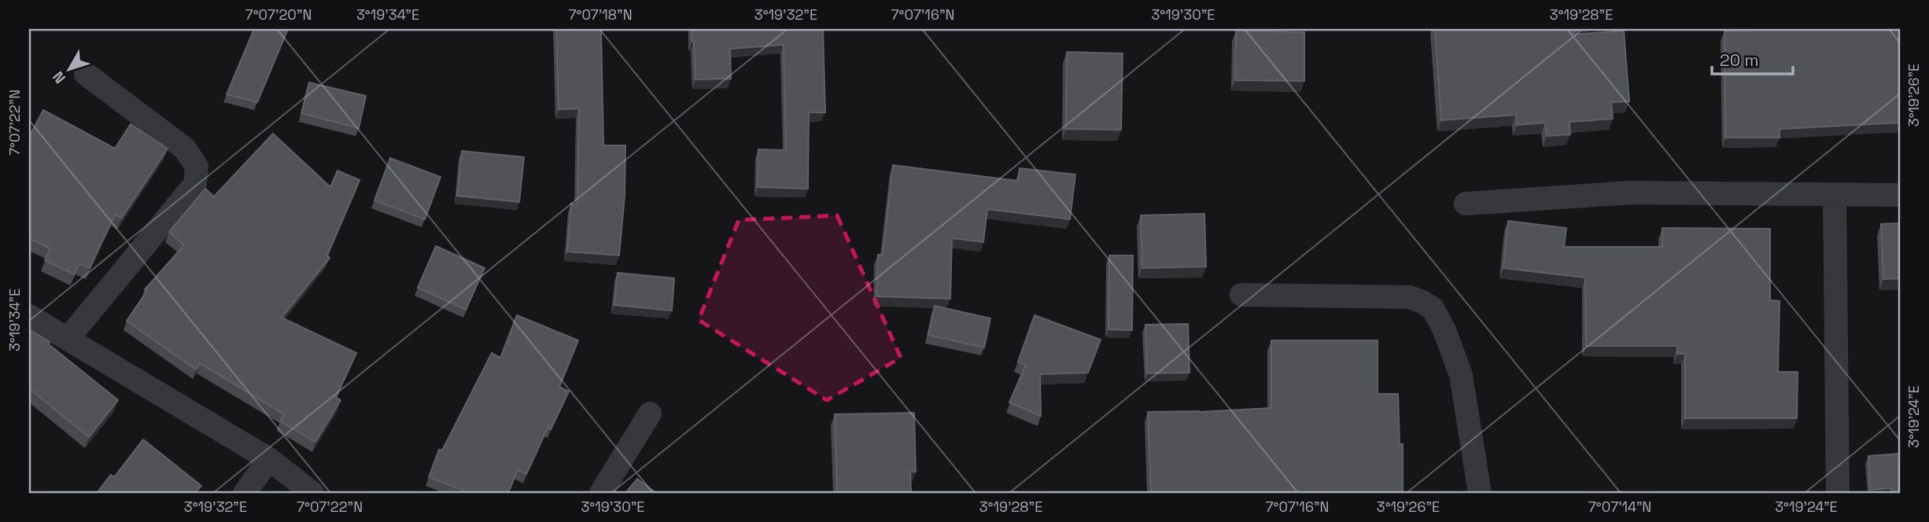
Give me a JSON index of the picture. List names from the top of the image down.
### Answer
{
  "scale_bar": "20 m",
  "north": "bottom left",
  "coordinates": [
    "7°07'20\"N",
    "3°19'34\"E",
    "7°07'18\"N",
    "3°19'32\"E",
    "7°07'16\"N",
    "3°19'30\"E",
    "3°19'28\"E",
    "3°19'26\"E",
    "7°07'22\"N",
    "3°19'24\"E",
    "7°07'14\"N"
  ]
}
